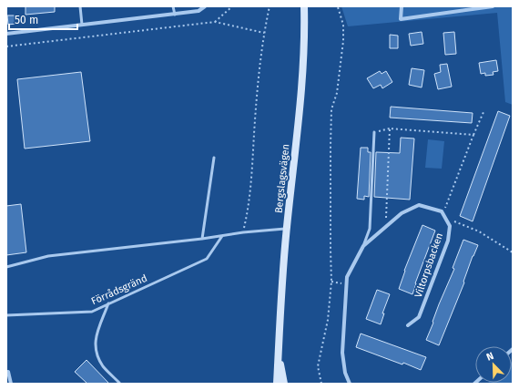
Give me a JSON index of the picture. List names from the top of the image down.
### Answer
{
  "streets": {
    "main road": ["Bergslagsvägen"],
    "street": ["Viltorpsbacken"],
    "lane": ["Förrådsgränd"]
  },
  "scale_bar": "50 m",
  "north": "top left"
}
